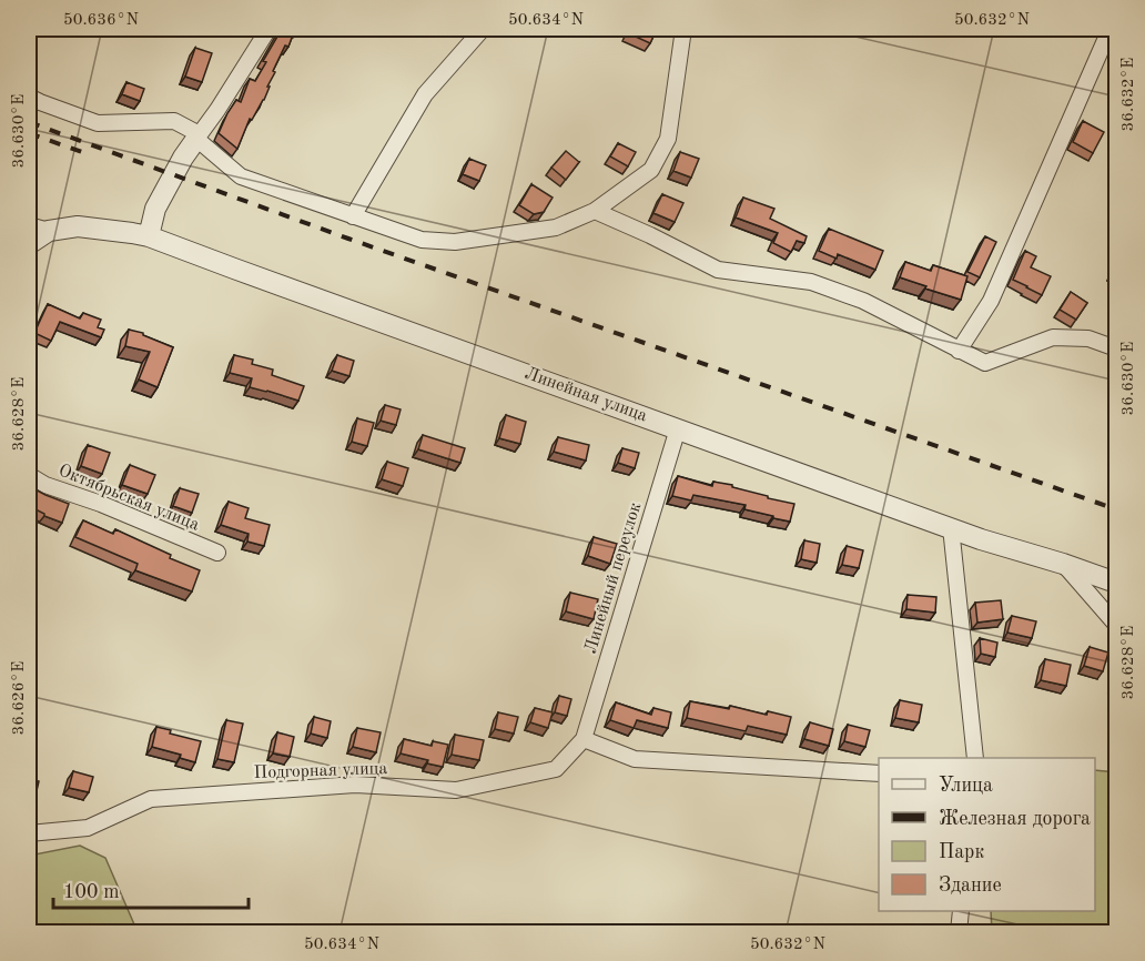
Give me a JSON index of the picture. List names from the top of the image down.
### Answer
{
  "streets": {
    "street": [
      "Линейная улица",
      "Октябрьская улица",
      "Линейный переулок",
      "Подгорная улица"
    ]
  },
  "crossings": [
    ["Линейная улица", "Линейный переулок"],
    ["Линейный переулок", "Подгорная улица"]
  ],
  "legend": [
    "Улица",
    "Железная дорога",
    "Парк",
    "Здание"
  ],
  "scale_bar": "100 m",
  "coordinates": [
    "50.636°N",
    "50.634°N",
    "50.632°N",
    "36.632°E",
    "36.630°E",
    "36.628°E",
    "36.626°E"
  ]
}
